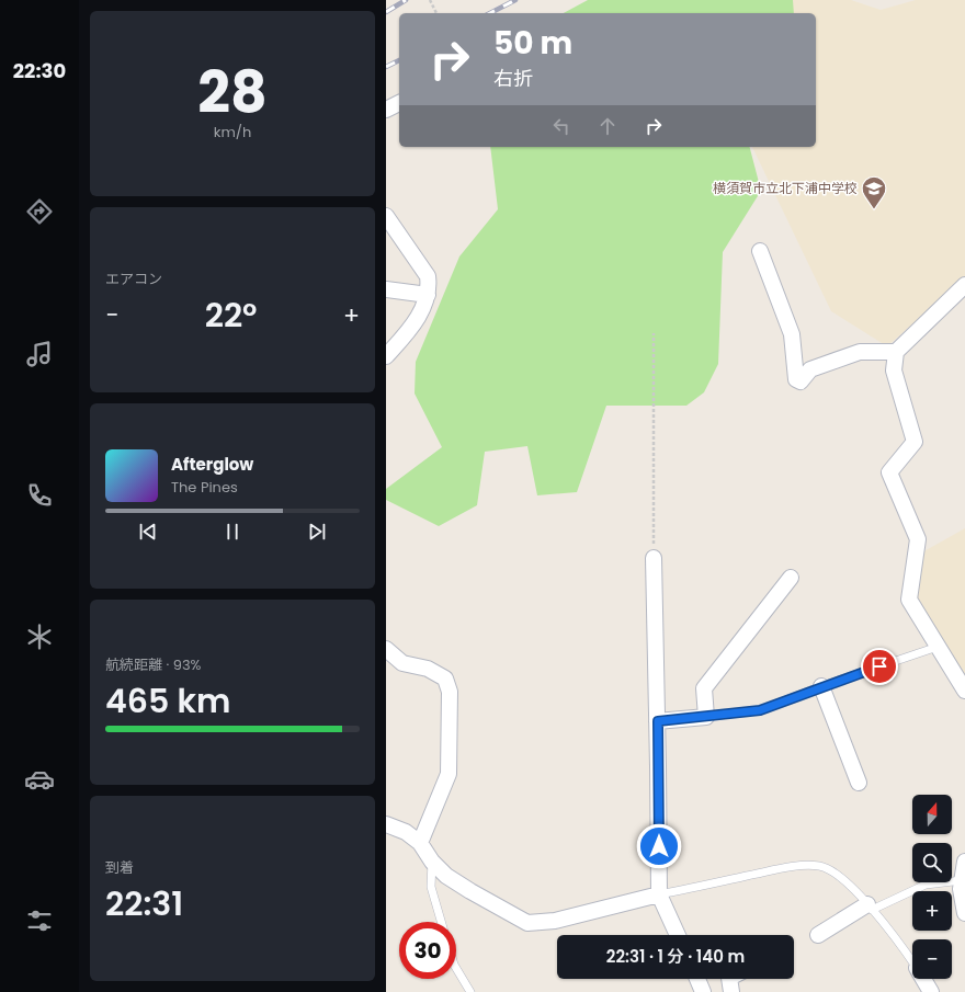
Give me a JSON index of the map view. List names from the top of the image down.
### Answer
{
  "places": {
    "school or university": ["横須賀市立北下浦中学校"]
  },
  "north": "top",
  "page": {
    "tabs": "22:30",
    "tile": [
      ["28", "km/h"],
      "エアコン",
      ["航続距離 · 93%", "465 km"],
      ["到着", "22:31"]
    ],
    "turn": ["50 m", "右折"],
    "heat": ["−", "22°", "+"],
    "song": ["Afterglow", "The Pines"],
    "map_buttons": ["+", "−"],
    "limit": "30",
    "trip": "22:31 · 1 分 · 140 m"
  }
}
